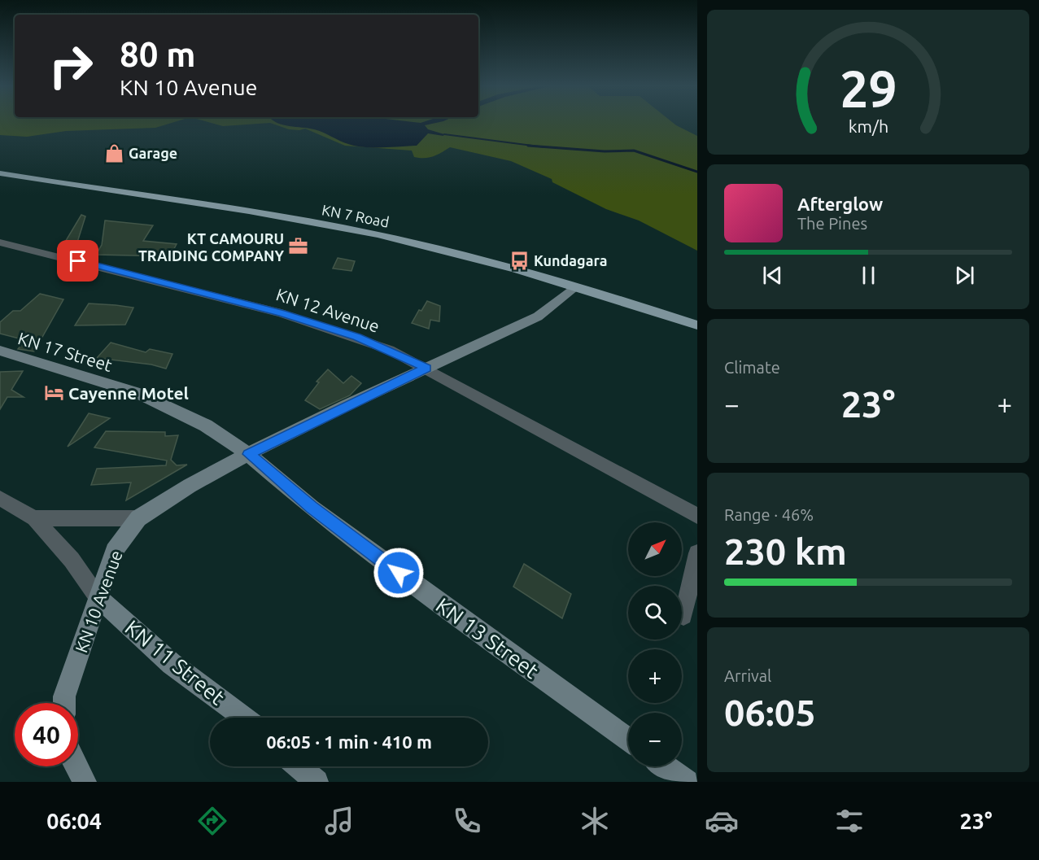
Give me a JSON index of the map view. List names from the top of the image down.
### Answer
{
  "streets": {
    "main road": ["KN 7 Road"],
    "street": [
      "KN 12 Avenue",
      "KN 17 Street",
      "KN 10 Avenue",
      "KN 13 Street",
      "KN 11 Street"
    ]
  },
  "crossings": [
    ["KN 7 Road", "KN 10 Avenue"],
    ["KN 12 Avenue", "KN 10 Avenue"],
    ["KN 17 Street", "KN 10 Avenue"],
    ["KN 17 Street", "KN 13 Street"],
    ["KN 10 Avenue", "KN 13 Street"],
    ["KN 10 Avenue", "KN 11 Street"]
  ],
  "places": {
    "shop": ["Garage"],
    "office": ["KT CAMOURU TRAIDING COMPANY"],
    "bus stop": ["Kundagara"],
    "hotel": ["Cayenne Motel"]
  },
  "north": "top right",
  "page": {
    "turn": ["80 m", "KN 10 Avenue"],
    "song": ["Afterglow", "The Pines"],
    "tile": [
      "Climate",
      ["Range · 46%", "230 km"],
      ["Arrival", "06:05"]
    ],
    "heat": ["−", "23°", "+"],
    "map_buttons": ["+", "−"],
    "limit": "40",
    "trip": "06:05 · 1 min · 410 m",
    "tabs": ["06:04", "23°"],
    "gauge": ["29", "km/h"]
  }
}
